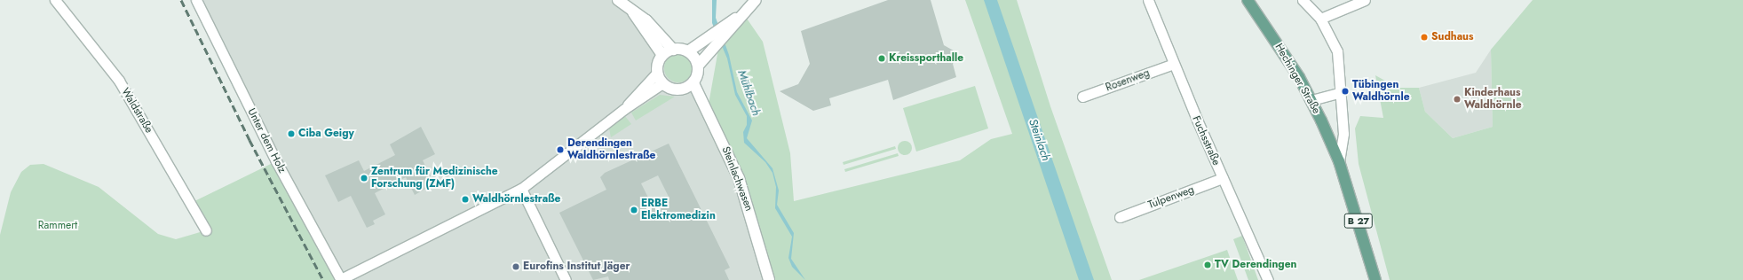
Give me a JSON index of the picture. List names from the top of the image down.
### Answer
{
  "streets": {
    "main road": ["Hechinger Straße", "B 27"],
    "street": [
      "Rosenweg",
      "Waldstraße",
      "Unter dem Holz",
      "Fuchsstraße",
      "Steinlachwasen",
      "Tulpenweg"
    ]
  },
  "crossings": [
    ["Rosenweg", "Fuchsstraße"],
    ["Fuchsstraße", "Tulpenweg"]
  ],
  "water": ["Mühlbach", "Steinlach"],
  "parks": ["Rammert"],
  "places": [
    "Sudhaus",
    "Kreissporthalle",
    "Tübingen Waldhörnle",
    "Kinderhaus Waldhörnle",
    "Ciba Geigy",
    "Derendingen Waldhörnlestraße",
    "Zentrum für Medizinische Forschung (ZMF)",
    "Waldhörnlestraße",
    "ERBE Elektromedizin",
    "TV Derendingen",
    "Eurofins Institut Jäger"
  ]
}
